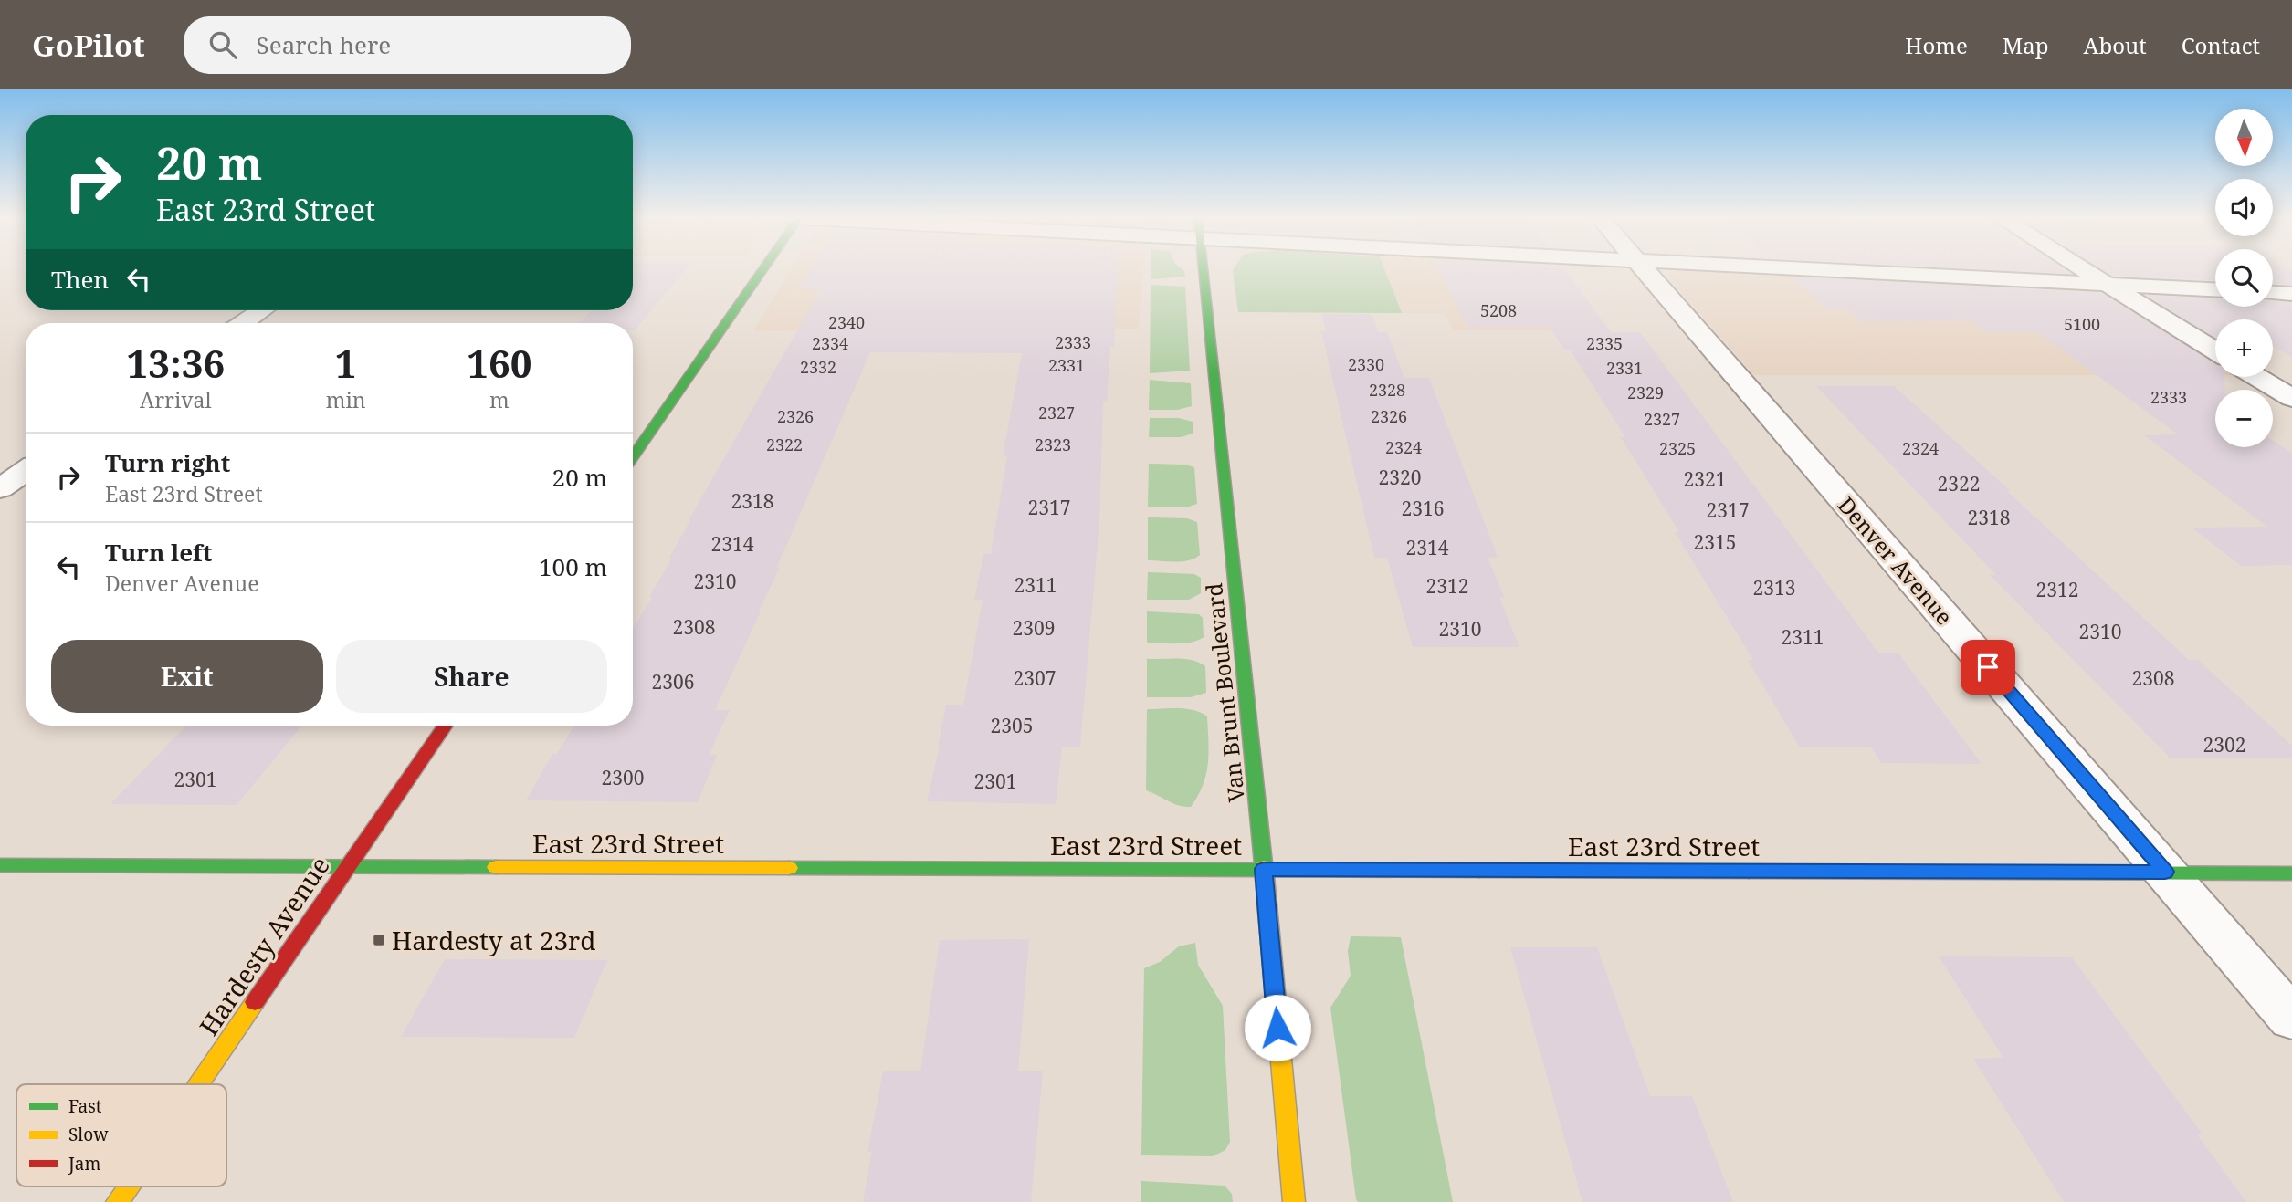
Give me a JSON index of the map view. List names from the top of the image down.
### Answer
{
  "streets": {
    "main road": ["Van Brunt Boulevard", "East 23rd Street", "Hardesty Avenue"],
    "street": ["Denver Avenue"]
  },
  "crossings": [
    ["Denver Avenue", "East 23rd Street"],
    ["Van Brunt Boulevard", "East 23rd Street"],
    ["East 23rd Street", "Hardesty Avenue"]
  ],
  "places": {
    "transit": ["Hardesty at 23rd"]
  },
  "house_numbers": [
    "5208",
    "2340",
    "5100",
    "2333",
    "2334",
    "2335",
    "2330",
    "2331",
    "2332",
    "2331",
    "2328",
    "2329",
    "2333",
    "2327",
    "2326",
    "2326",
    "2327",
    "2322",
    "2323",
    "2324",
    "2325",
    "2324",
    "2320",
    "2321",
    "2322",
    "2318",
    "2317",
    "2316",
    "2317",
    "2318",
    "2315",
    "2314",
    "2314",
    "2310",
    "2311",
    "2312",
    "2313",
    "2312",
    "2308",
    "2309",
    "2310",
    "2310",
    "2311",
    "2307",
    "2308",
    "2306",
    "2305",
    "2302",
    "2300",
    "2301",
    "2301"
  ],
  "legend": ["Fast", "Slow", "Jam"],
  "north": "bottom",
  "page": {
    "header": "GoPilot",
    "search": "Search here",
    "nav": [
      "Home",
      "Map",
      "About",
      "Contact"
    ],
    "map_buttons": ["+", "−"],
    "turn": ["20 m", "East 23rd Street"],
    "then": "Then",
    "eta": [
      "13:36",
      "Arrival",
      "1",
      "min",
      "160",
      "m"
    ],
    "list": [
      {
        "name": "Turn right",
        "note": "East 23rd Street",
        "value": "20 m"
      },
      {
        "name": "Turn left",
        "note": "Denver Avenue",
        "value": "100 m"
      }
    ],
    "buttons": ["Exit", "Share"]
  }
}
